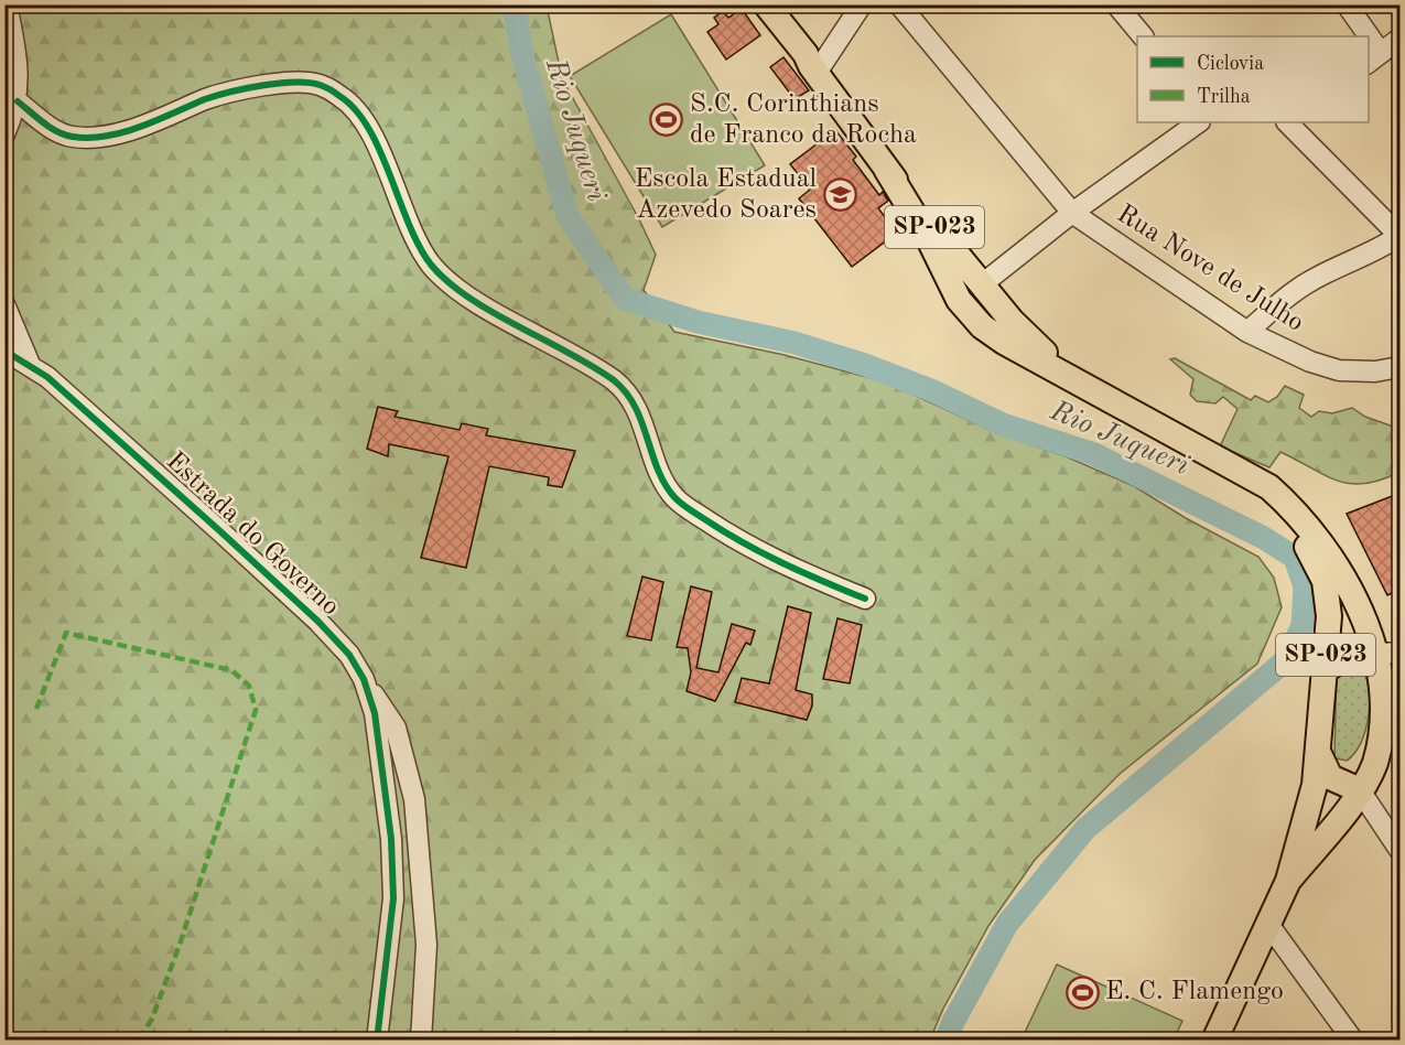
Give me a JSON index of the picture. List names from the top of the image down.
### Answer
{
  "streets": {
    "main road": ["SP-023"],
    "street": ["Rua Nove de Julho", "Estrada do Governo"]
  },
  "water": ["Rio Juqueri"],
  "places": {
    "sports": ["S.C. Corinthians de Franco da Rocha", "E. C. Flamengo"],
    "school or university": ["Escola Estadual Azevedo Soares"]
  },
  "legend": ["Ciclovia", "Trilha"]
}
